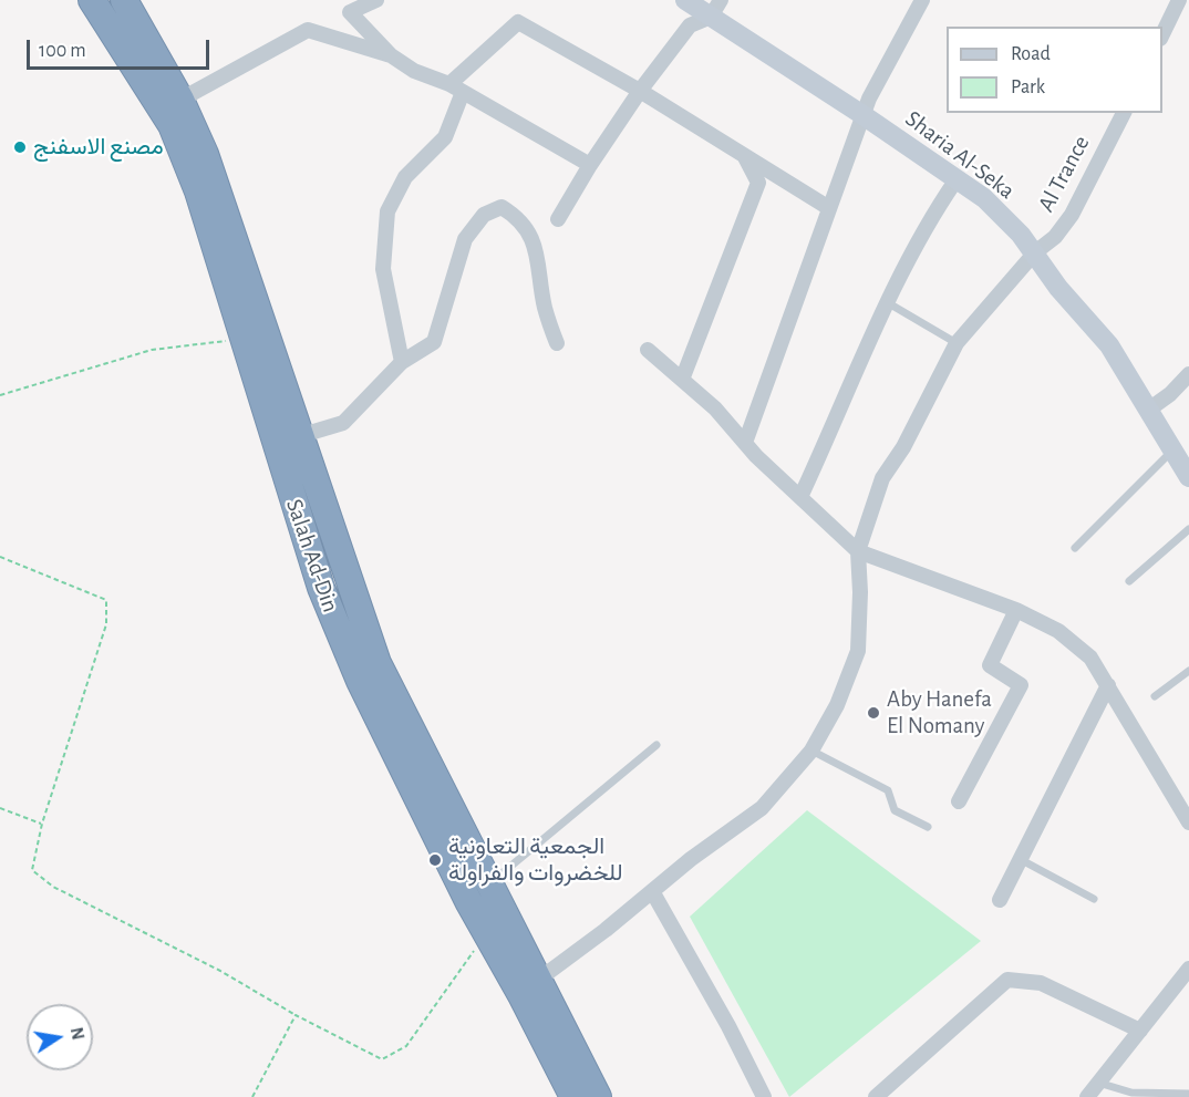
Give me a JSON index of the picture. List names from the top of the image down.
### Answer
{
  "streets": {
    "highway": ["Salah Ad-Din"],
    "street": ["Sharia Al-Seka", "Al Trance"]
  },
  "crossings": [
    ["Sharia Al-Seka", "Al Trance"]
  ],
  "places": ["مصنع الاسفنج", "Aby Hanefa El Nomany", "الجمعية التعاونية للخضروات والفراولة"],
  "legend": ["Road", "Park"],
  "scale_bar": "100 m",
  "north": "right"
}
